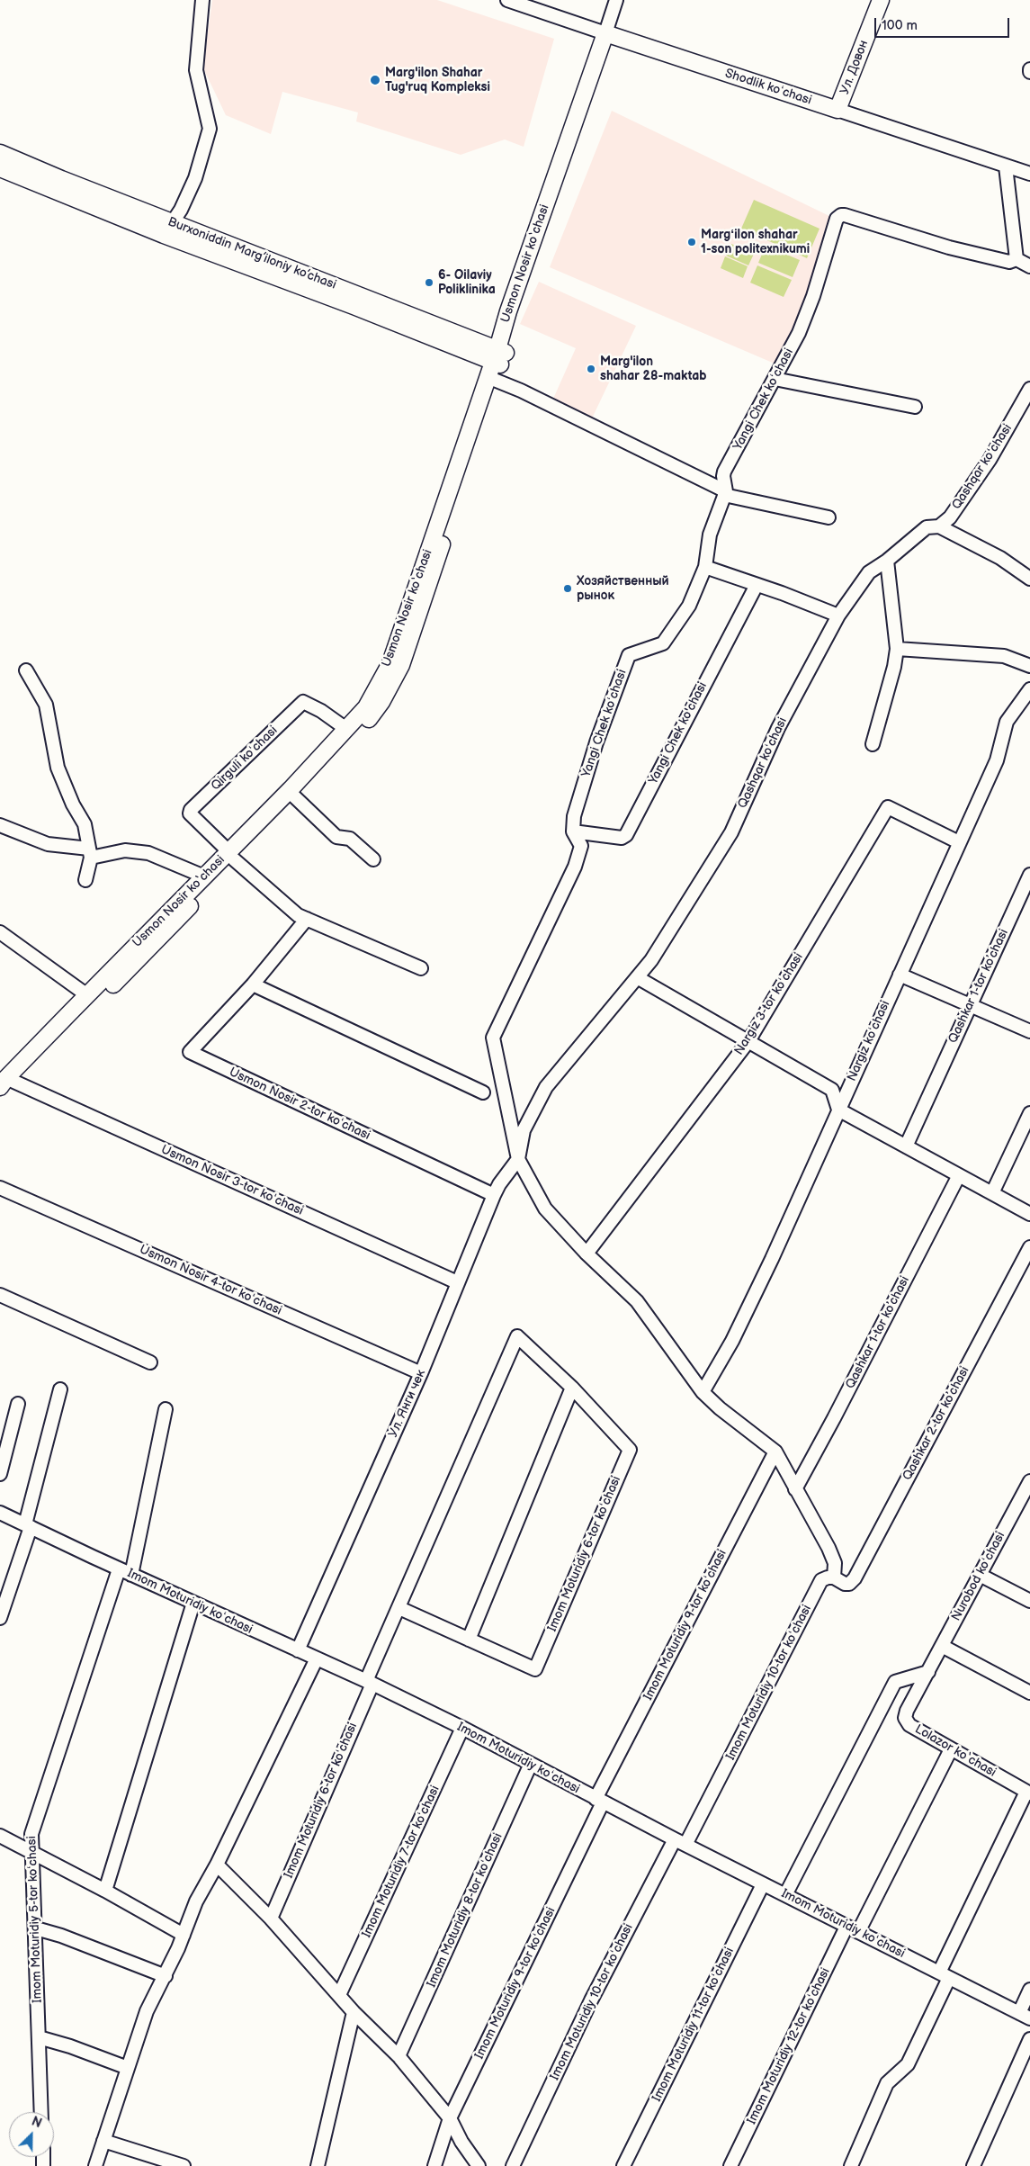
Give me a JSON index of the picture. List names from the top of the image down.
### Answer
{
  "streets": {
    "main road": [
      "Ул. Довон",
      "Shodlik koʻchasi",
      "Burxoniddin Marg’iloniy ko’chasi",
      "Usmon Nosir ko‘chasi"
    ],
    "street": [
      "Yangi Chek koʻchasi",
      "Qashqar koʻchasi",
      "Yangi Chek ko'chasi",
      "Qirguli koʻchasi",
      "Qashkar 1-tor koʼchasi",
      "Nargiz 3-tor koʻchasi",
      "Nargiz koʻchasi",
      "Usmon Nosir 2-tor koʻchasi",
      "Usmon Nosir 3-tor koʻchasi",
      "Usmon Nosir 4-tor koʻchasi",
      "Ул. Янги чек",
      "Qashkar 2-tor koʼchasi",
      "Imom Moturidiy 6-tor koʻchasi",
      "Nurobod koʻchasi",
      "Imom Moturidiy koʻchasi",
      "Imom Moturidiy 9-tor koʻchasi",
      "Imom Moturidiy 10-tor koʻchasi",
      "Lolazor ko‘chasi",
      "Imom Moturidiy 7-tor koʻchasi",
      "Imom Moturidiy 8-tor koʻchasi",
      "Imom Moturidiy 5-tor koʻchasi",
      "Imom Moturidiy 11-tor koʻchasi",
      "Imom Moturidiy 12-tor koʻchasi"
    ]
  },
  "crossings": [
    ["Ул. Довон", "Shodlik koʻchasi"],
    ["Shodlik koʻchasi", "Usmon Nosir ko‘chasi"],
    ["Burxoniddin Marg’iloniy ko’chasi", "Usmon Nosir ko‘chasi"],
    ["Usmon Nosir ko‘chasi", "Qirguli koʻchasi"],
    ["Usmon Nosir ko‘chasi", "Usmon Nosir 3-tor koʻchasi"],
    ["Yangi Chek koʻchasi", "Qashqar koʻchasi"],
    ["Yangi Chek koʻchasi", "Yangi Chek ko'chasi"],
    ["Yangi Chek koʻchasi", "Ул. Янги чек"],
    ["Qashqar koʻchasi", "Ул. Янги чек"],
    ["Nargiz 3-tor koʻchasi", "Nargiz koʻchasi"],
    ["Usmon Nosir 2-tor koʻchasi", "Ул. Янги чек"],
    ["Usmon Nosir 3-tor koʻchasi", "Ул. Янги чек"],
    ["Usmon Nosir 4-tor koʻchasi", "Ул. Янги чек"],
    ["Ул. Янги чек", "Imom Moturidiy koʻchasi"],
    ["Qashkar 2-tor koʼchasi", "Imom Moturidiy 10-tor koʻchasi"],
    ["Imom Moturidiy 6-tor koʻchasi", "Imom Moturidiy koʻchasi"],
    ["Nurobod koʻchasi", "Lolazor ko‘chasi"],
    ["Imom Moturidiy koʻchasi", "Imom Moturidiy 9-tor koʻchasi"],
    ["Imom Moturidiy koʻchasi", "Imom Moturidiy 10-tor koʻchasi"],
    ["Imom Moturidiy koʻchasi", "Imom Moturidiy 7-tor koʻchasi"],
    ["Imom Moturidiy koʻchasi", "Imom Moturidiy 8-tor koʻchasi"],
    ["Imom Moturidiy koʻchasi", "Imom Moturidiy 5-tor koʻchasi"],
    ["Imom Moturidiy koʻchasi", "Imom Moturidiy 11-tor koʻchasi"],
    ["Imom Moturidiy koʻchasi", "Imom Moturidiy 12-tor koʻchasi"]
  ],
  "places": [
    "Marg'ilon Shahar Tug'ruq Kompleksi",
    "Margʻilon shahar 1-son politexnikumi",
    "6- Oilaviy Poliklinika",
    "Marg'ilon shahar 28-maktab",
    "Хозяйственный рынок"
  ],
  "scale_bar": "100 m",
  "north": "top right"
}
